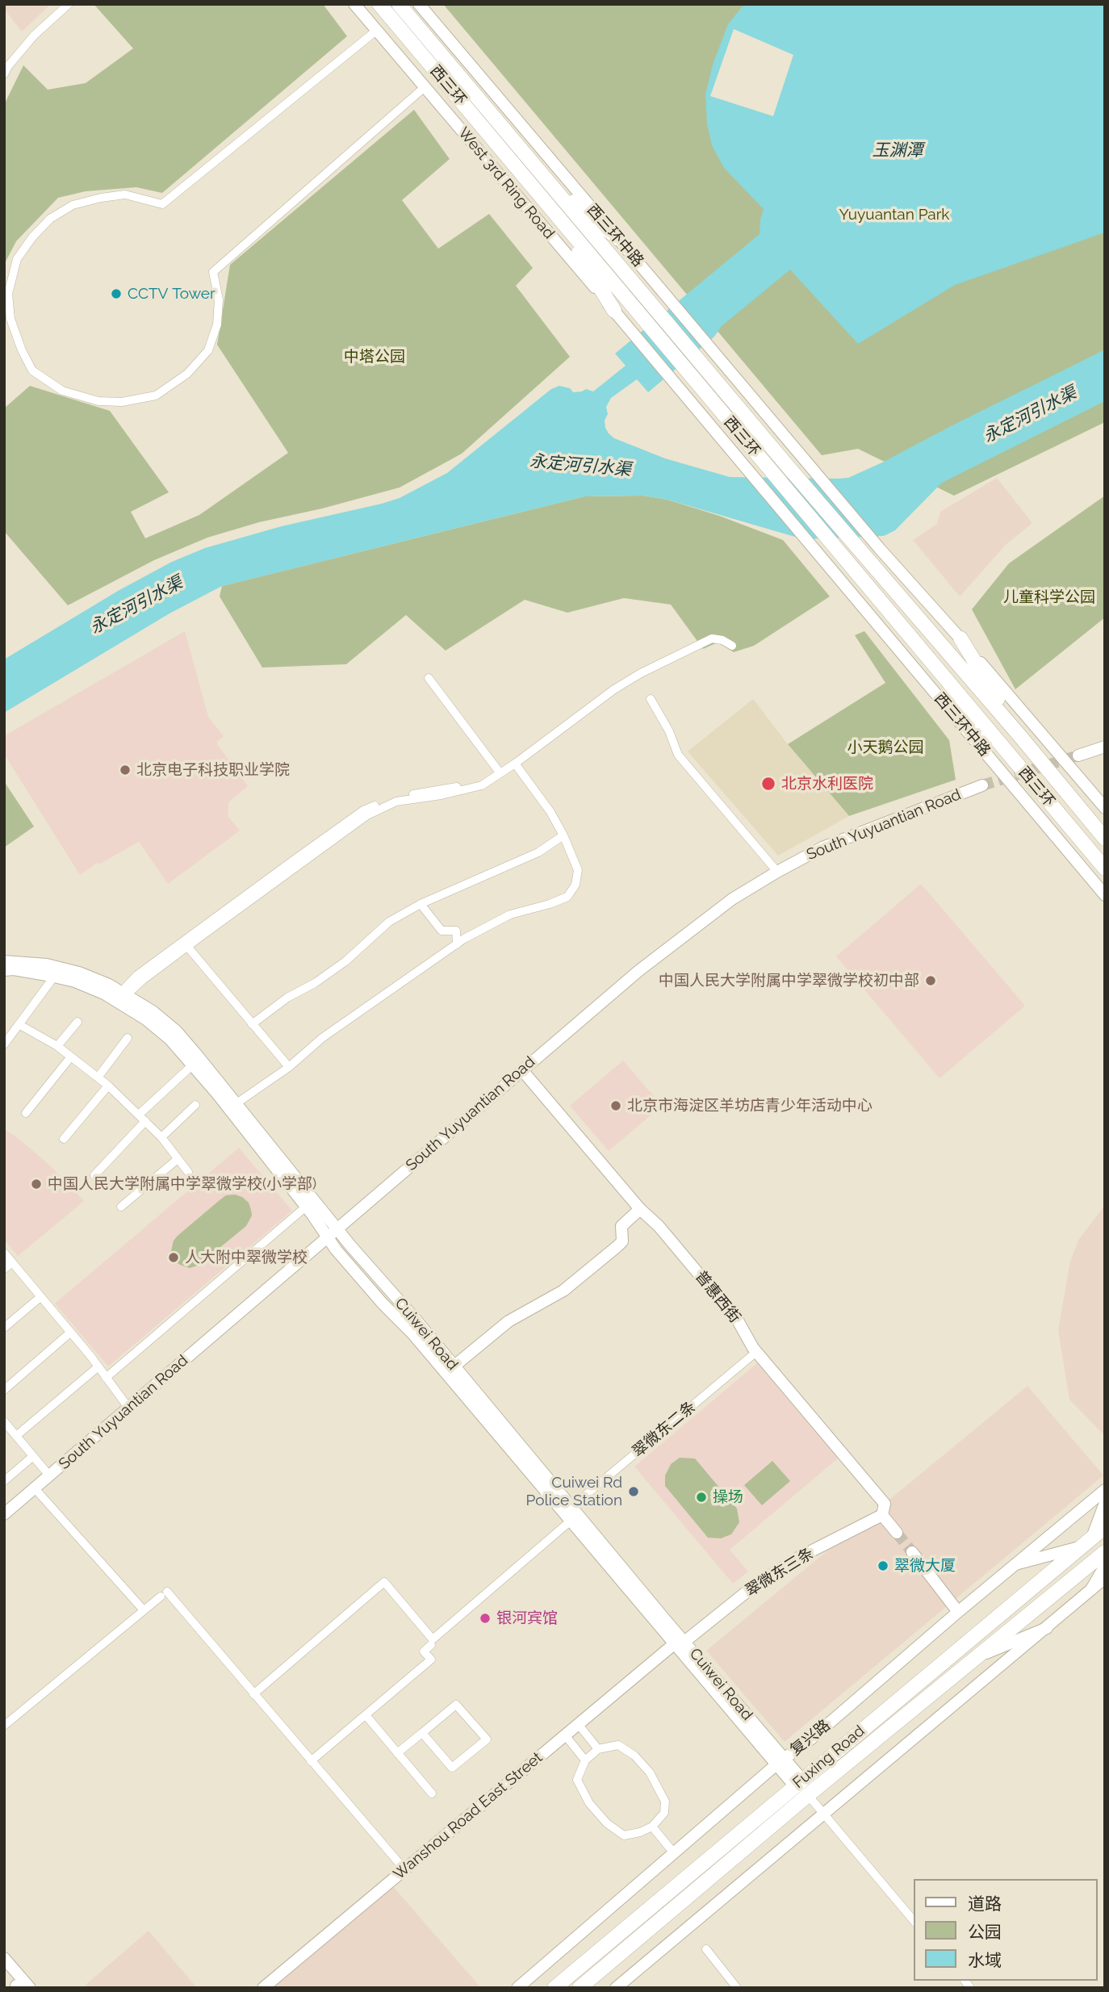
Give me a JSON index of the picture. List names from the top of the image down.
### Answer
{
  "streets": {
    "highway": ["西三环", "Fuxing Road"],
    "street": [
      "West 3rd Ring Road",
      "西三环中路",
      "South Yuyuantian Road",
      "普惠西街",
      "Cuiwei Road",
      "翠微东二条",
      "翠微东三条",
      "复兴路",
      "Wanshou Road East Street"
    ]
  },
  "crossings": [
    ["West 3rd Ring Road", "西三环中路"],
    ["South Yuyuantian Road", "普惠西街"],
    ["South Yuyuantian Road", "Cuiwei Road"],
    ["普惠西街", "翠微东二条"],
    ["普惠西街", "翠微东三条"],
    ["Cuiwei Road", "翠微东二条"],
    ["Cuiwei Road", "翠微东三条"],
    ["Cuiwei Road", "复兴路"],
    ["Cuiwei Road", "Fuxing Road"],
    ["Cuiwei Road", "Wanshou Road East Street"],
    ["翠微东三条", "Wanshou Road East Street"]
  ],
  "water": ["玉渊潭", "永定河引水渠"],
  "parks": [
    "Yuyuantan Park",
    "中塔公园",
    "儿童科学公园",
    "小天鹅公园"
  ],
  "places": [
    "CCTV Tower",
    "北京电子科技职业学院",
    "北京水利医院",
    "中国人民大学附属中学翠微学校初中部",
    "北京市海淀区羊坊店青少年活动中心",
    "中国人民大学附属中学翠微学校(小学部)",
    "人大附中翠微学校",
    "Cuiwei Rd Police Station",
    "操场",
    "翠微大厦",
    "银河宾馆"
  ],
  "legend": ["道路", "公园", "水域"]
}
